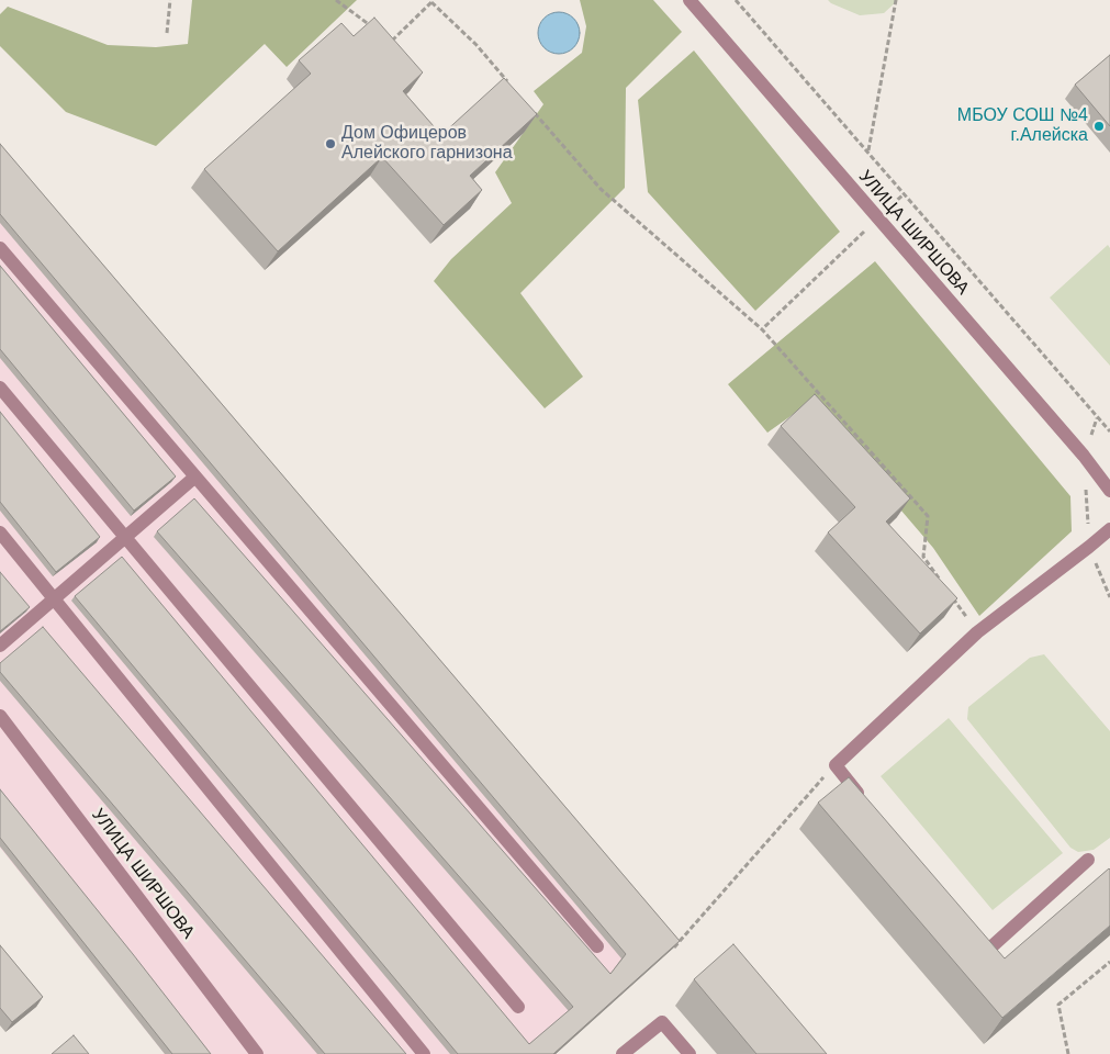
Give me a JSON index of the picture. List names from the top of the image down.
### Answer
{
  "streets": {
    "street": ["УЛИЦА ШИРШОВА"]
  },
  "places": ["МБОУ СОШ №4 г.Алейска", "Дом Офицеров Алейского гарнизона"]
}
